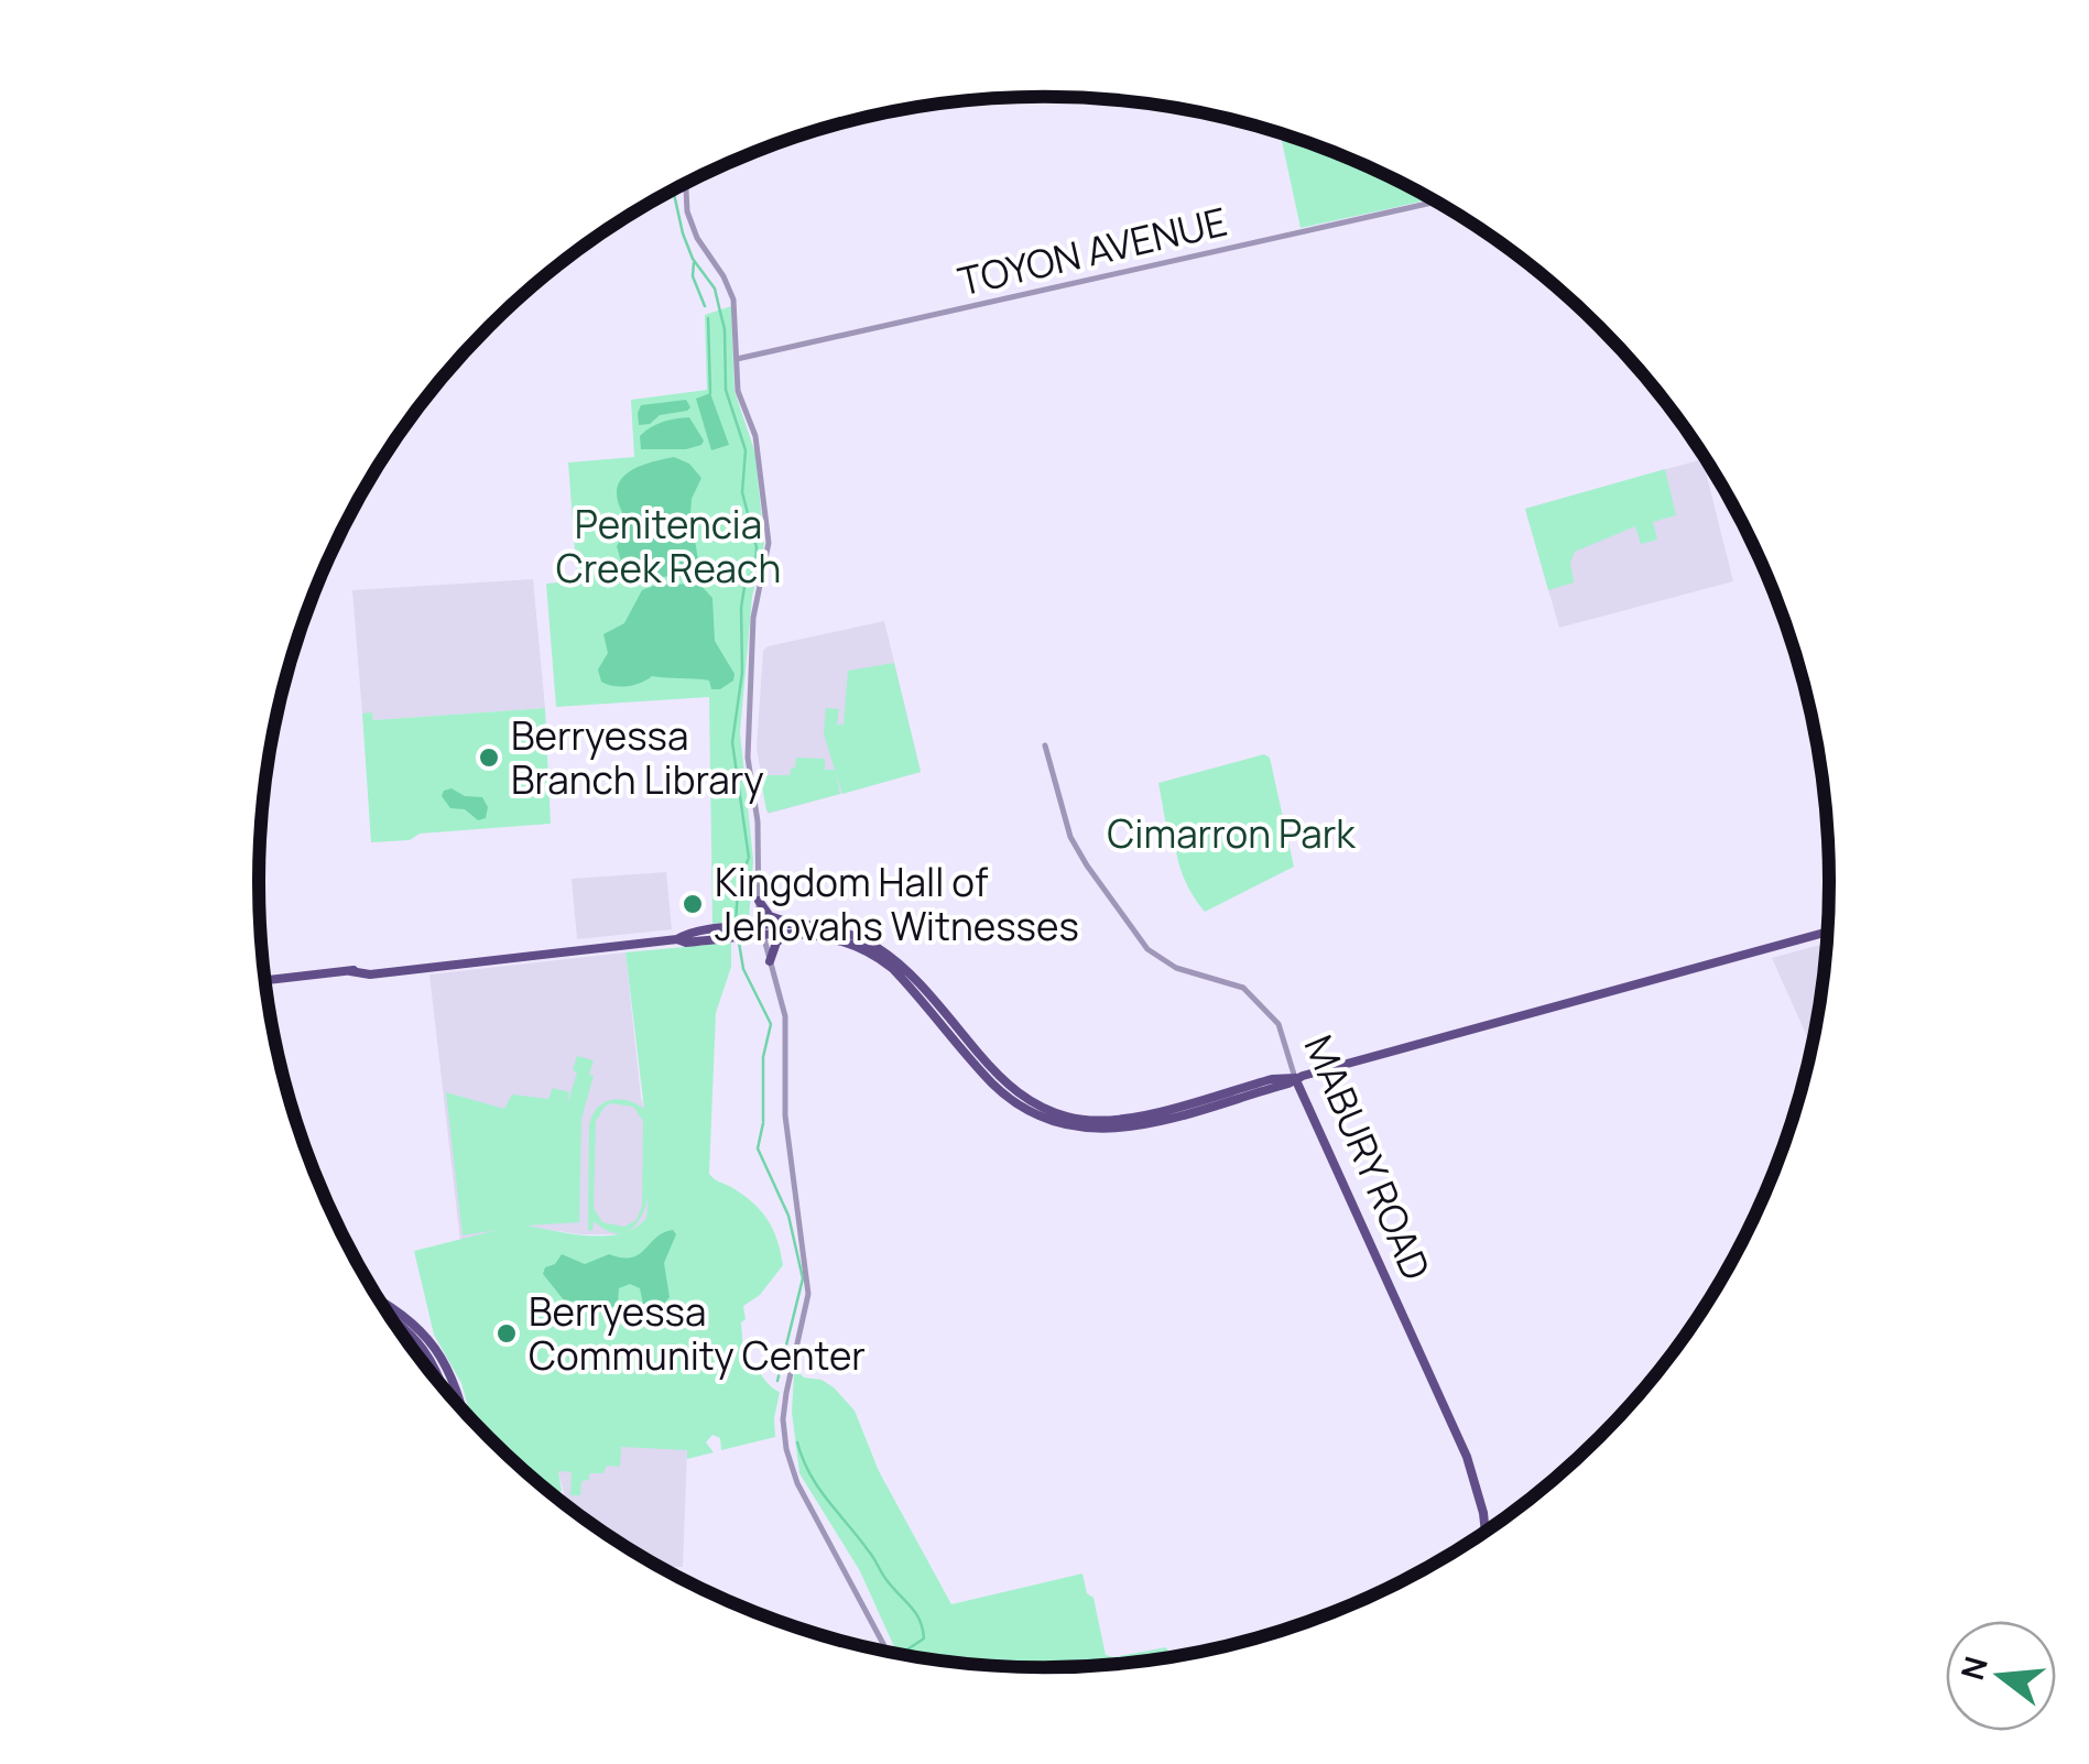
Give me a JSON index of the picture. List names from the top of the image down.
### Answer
{
  "streets": {
    "main road": ["MABURY ROAD"],
    "street": ["TOYON AVENUE"]
  },
  "parks": ["Penitencia Creek Reach", "Cimarron Park"],
  "places": ["Berryessa Branch Library", "Kingdom Hall of Jehovahs Witnesses", "Berryessa Community Center"],
  "north": "left"
}
